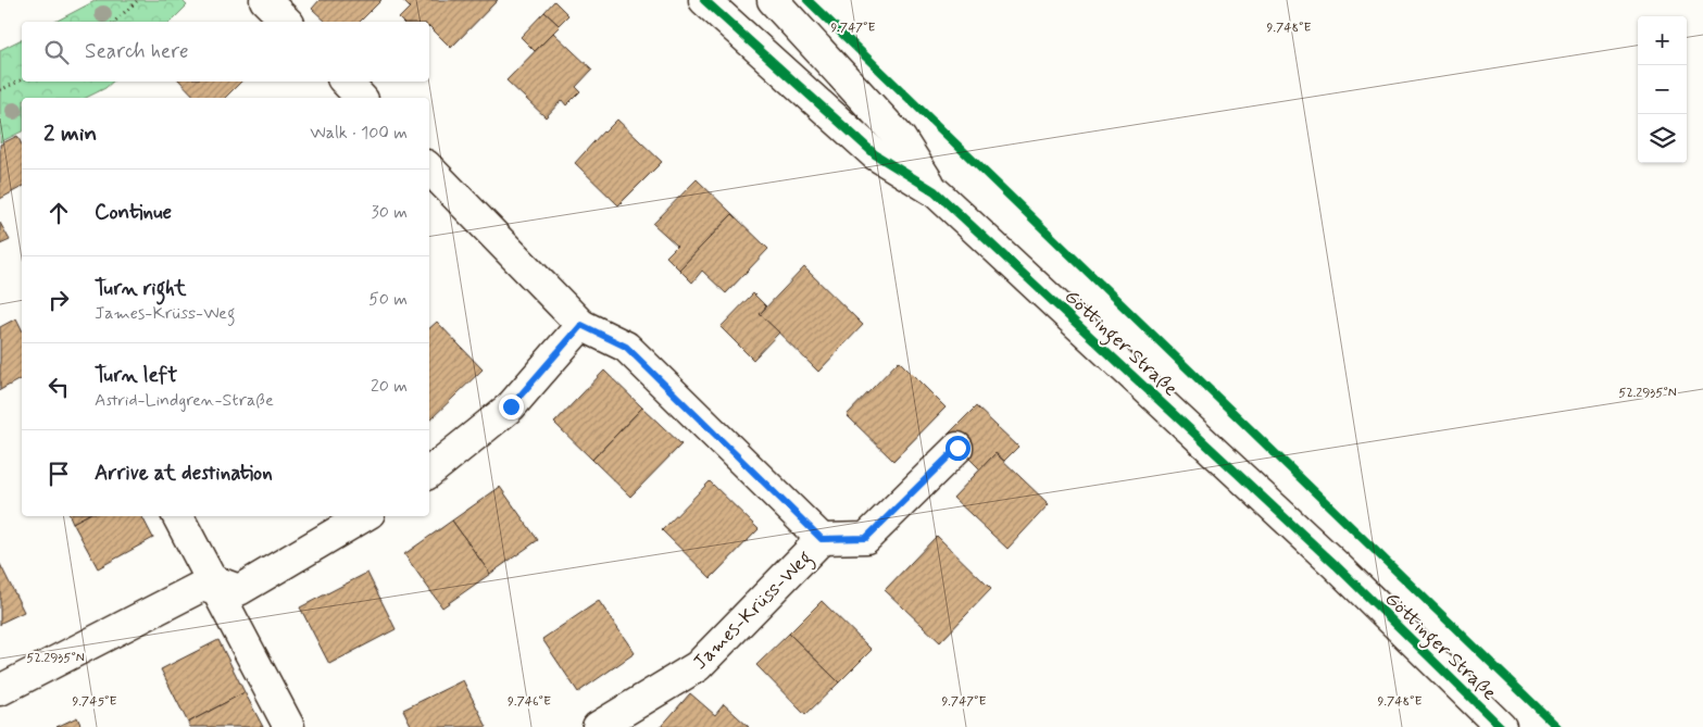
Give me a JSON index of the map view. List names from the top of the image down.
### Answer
{
  "streets": {
    "street": ["Göttinger Straße", "James-Krüss-Weg"]
  },
  "page": {
    "map_buttons": ["+", "−"],
    "search": "Search here",
    "heading": ["2 min", "Walk · 100 m"],
    "list": [
      ["Continue", "30 m"],
      ["Turn right", "James-Krüss-Weg", "50 m"],
      ["Turn left", "Astrid-Lindgren-Straße", "20 m"],
      "Arrive at destination"
    ]
  },
  "coordinates": [
    "9.747°E",
    "9.748°E",
    "52.2935°N",
    "9.745°E",
    "9.746°E"
  ]
}
